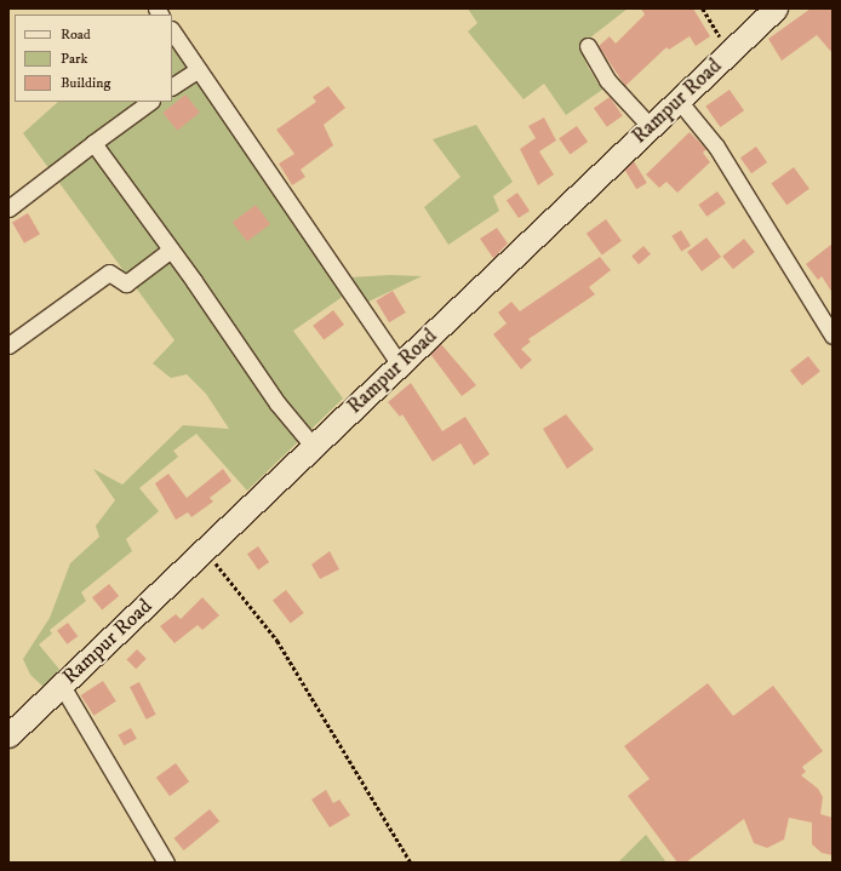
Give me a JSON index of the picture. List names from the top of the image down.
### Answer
{
  "streets": {
    "main road": ["Rampur Road"]
  },
  "legend": ["Road", "Park", "Building"]
}
